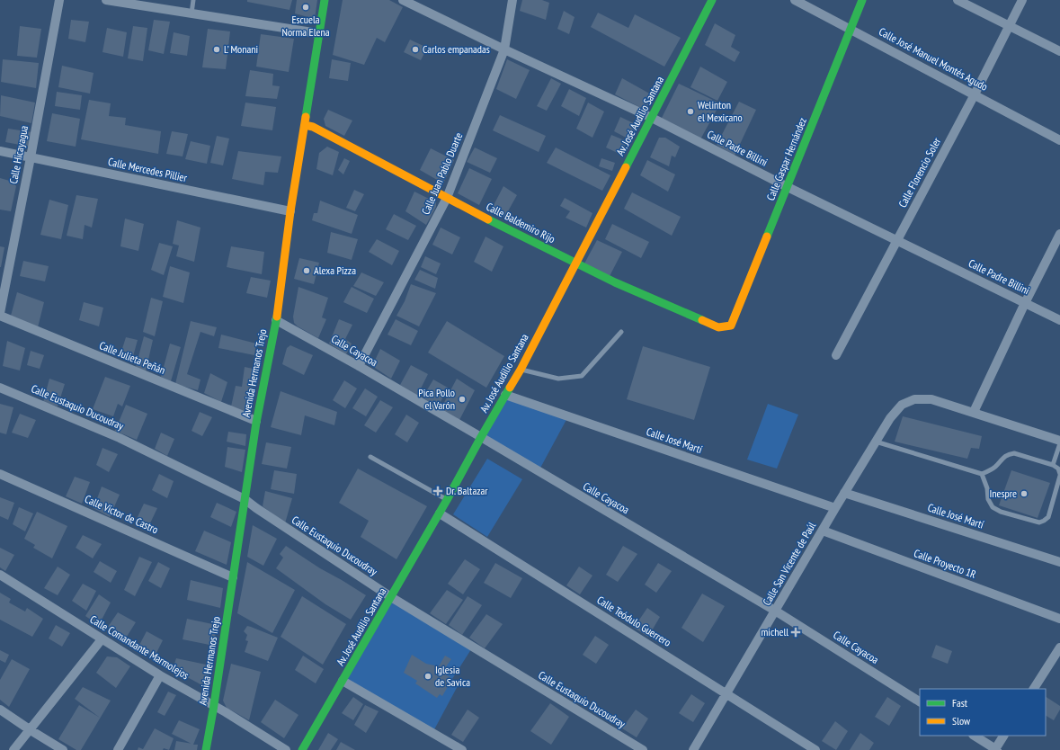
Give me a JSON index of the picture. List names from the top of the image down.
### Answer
{
  "streets": {
    "main road": [
      "Av. José Audilio Santana",
      "Calle Gaspar Hernández",
      "Calle Baldemiro Rijo",
      "Avenida Hermanos Trejo"
    ],
    "street": [
      "Calle José Manuel Montés Agudo",
      "Calle Padre Billini",
      "Calle Hicayagua",
      "Calle Mercedes Pillier",
      "Calle Florencio Soler",
      "Calle Juan Pablo Duarte",
      "Calle Cayacoa",
      "Calle Julieta Peñán",
      "Calle Eustaquio Ducoudray",
      "Calle José Martí",
      "Calle Víctor de Castro",
      "Calle San Vicente de Paúl",
      "Calle Proyecto 1R",
      "Calle Teódulo Guerrero",
      "Calle Comandante Marmolejos"
    ]
  },
  "crossings": [
    ["Calle José Manuel Montés Agudo", "Calle Gaspar Hernández"],
    ["Calle José Manuel Montés Agudo", "Calle Florencio Soler"],
    ["Av. José Audilio Santana", "Calle Padre Billini"],
    ["Av. José Audilio Santana", "Calle Baldemiro Rijo"],
    ["Av. José Audilio Santana", "Calle Cayacoa"],
    ["Av. José Audilio Santana", "Calle Eustaquio Ducoudray"],
    ["Av. José Audilio Santana", "Calle José Martí"],
    ["Av. José Audilio Santana", "Calle Teódulo Guerrero"],
    ["Calle Padre Billini", "Calle Gaspar Hernández"],
    ["Calle Padre Billini", "Calle Florencio Soler"],
    ["Calle Padre Billini", "Calle Juan Pablo Duarte"],
    ["Calle Hicayagua", "Calle Mercedes Pillier"],
    ["Calle Hicayagua", "Calle Julieta Peñán"],
    ["Calle Gaspar Hernández", "Calle Baldemiro Rijo"],
    ["Calle Mercedes Pillier", "Avenida Hermanos Trejo"],
    ["Calle Juan Pablo Duarte", "Calle Baldemiro Rijo"],
    ["Calle Juan Pablo Duarte", "Calle Cayacoa"],
    ["Calle Baldemiro Rijo", "Avenida Hermanos Trejo"],
    ["Calle Cayacoa", "Avenida Hermanos Trejo"],
    ["Calle Cayacoa", "Calle San Vicente de Paúl"],
    ["Calle Julieta Peñán", "Avenida Hermanos Trejo"],
    ["Avenida Hermanos Trejo", "Calle Eustaquio Ducoudray"],
    ["Avenida Hermanos Trejo", "Calle Víctor de Castro"],
    ["Avenida Hermanos Trejo", "Calle Comandante Marmolejos"],
    ["Calle José Martí", "Calle San Vicente de Paúl"],
    ["Calle San Vicente de Paúl", "Calle Proyecto 1R"],
    ["Calle San Vicente de Paúl", "Calle Teódulo Guerrero"]
  ],
  "places": {
    "other": [
      "Escuela Norma Elena",
      "L’ Monani",
      "Carlos empanadas",
      "Welinton el Mexicano",
      "Alexa Pizza",
      "Pica Pollo el Varón",
      "Inespre",
      "Iglesia de Savica"
    ],
    "health": ["Dr. Baltazar", "michell"]
  },
  "legend": ["Fast", "Slow"]
}
